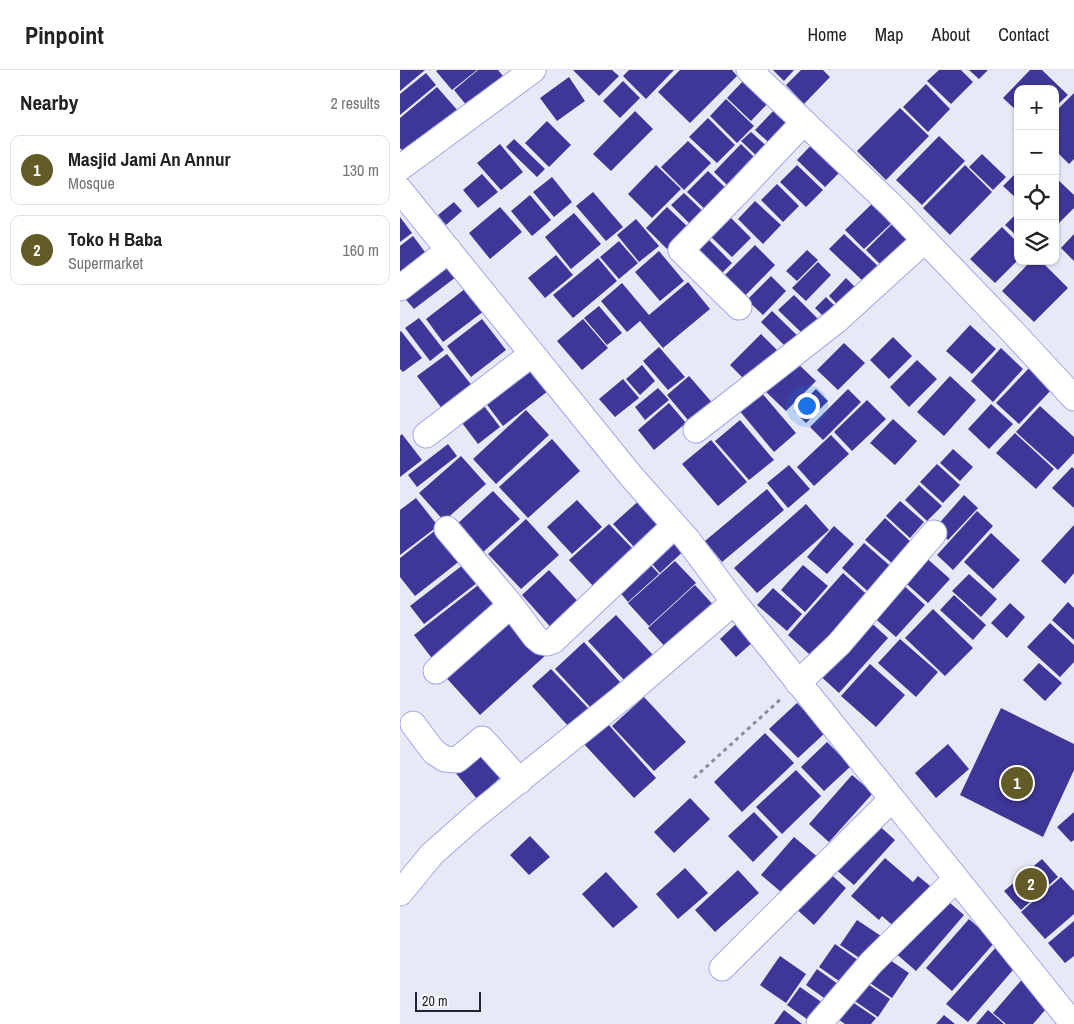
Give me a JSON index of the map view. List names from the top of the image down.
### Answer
{
  "scale_bar": "20 m",
  "page": {
    "header": "Pinpoint",
    "nav": [
      "Home",
      "Map",
      "About",
      "Contact"
    ],
    "heading": ["Nearby", "2 results"],
    "map_buttons": ["+", "−"],
    "list": [
      {
        "mark": "1",
        "name": "Masjid Jami An Annur",
        "note": "Mosque",
        "value": "130 m"
      },
      {
        "mark": "2",
        "name": "Toko H Baba",
        "note": "Supermarket",
        "value": "160 m"
      }
    ],
    "pins": ["1", "2"],
    "scale": "20 m"
  }
}
